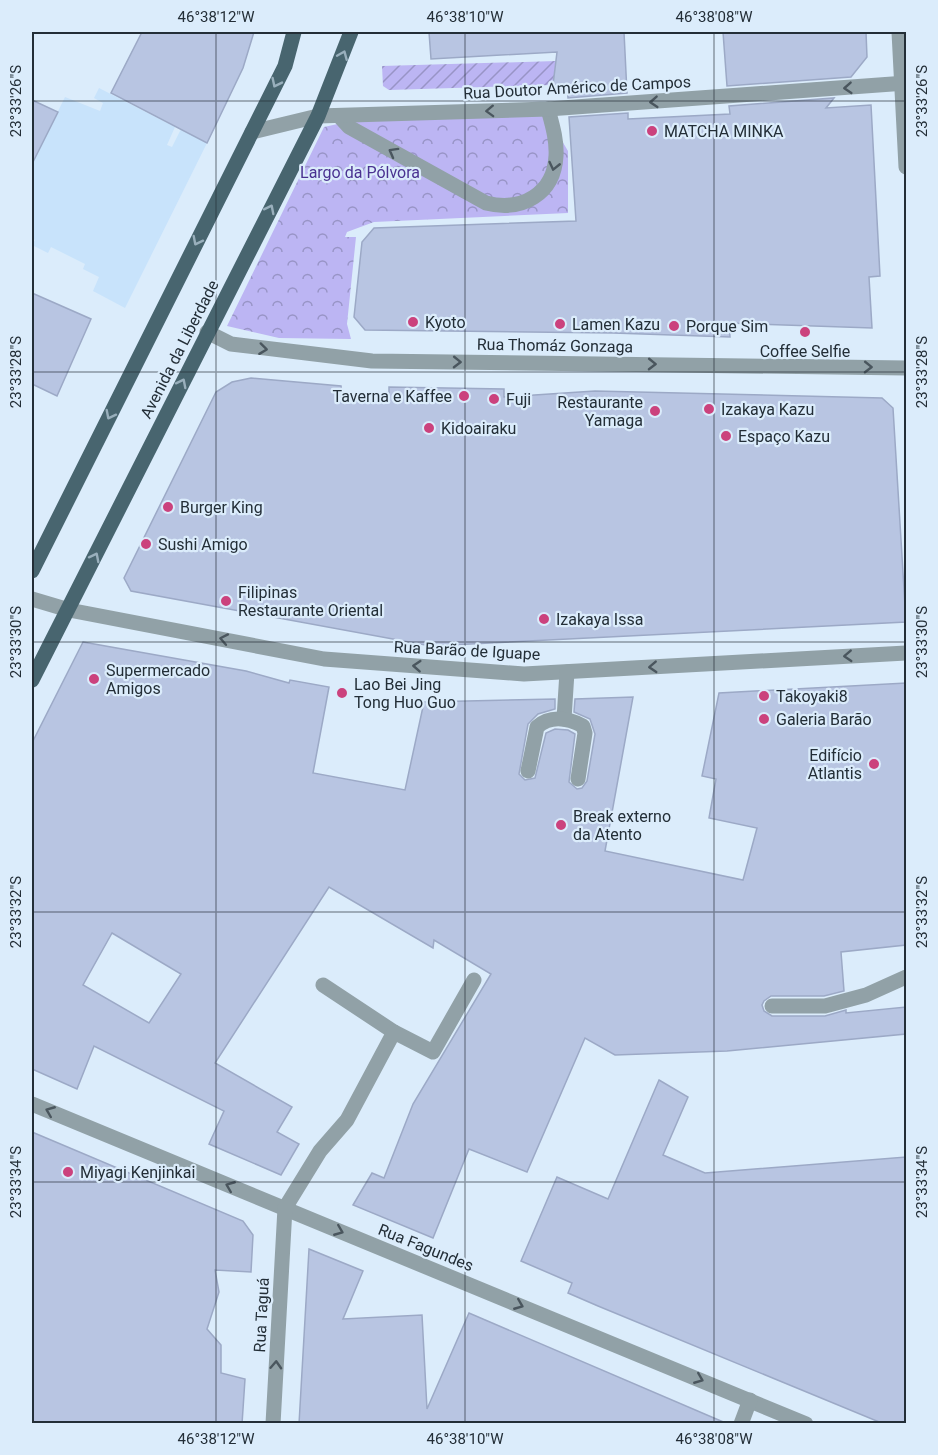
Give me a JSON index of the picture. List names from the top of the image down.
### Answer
{
  "streets": {
    "main road": ["Avenida da Liberdade"],
    "street": [
      "Rua Doutor Américo de Campos",
      "Rua Thomáz Gonzaga",
      "Rua Barão de Iguape",
      "Rua Fagundes",
      "Rua Taguá"
    ]
  },
  "crossings": [
    ["Rua Doutor Américo de Campos", "Avenida da Liberdade"],
    ["Rua Thomáz Gonzaga", "Avenida da Liberdade"],
    ["Avenida da Liberdade", "Rua Barão de Iguape"],
    ["Rua Fagundes", "Rua Taguá"]
  ],
  "one_way": [
    "Rua Doutor Américo de Campos",
    "Rua Thomáz Gonzaga",
    "Rua Barão de Iguape",
    "Rua Taguá"
  ],
  "parks": ["Largo da Pólvora"],
  "places": [
    "MATCHA MINKA",
    "Kyoto",
    "Lamen Kazu",
    "Porque Sim",
    "Coffee Selfie",
    "Taverna e Kaffee",
    "Fuji",
    "Izakaya Kazu",
    "Restaurante Yamaga",
    "Kidoairaku",
    "Espaço Kazu",
    "Burger King",
    "Sushi Amigo",
    "Filipinas Restaurante Oriental",
    "Izakaya Issa",
    "Supermercado Amigos",
    "Lao Bei Jing Tong Huo Guo",
    "Takoyaki8",
    "Galeria Barão",
    "Edifício Atlantis",
    "Break externo da Atento",
    "Miyagi Kenjinkai"
  ],
  "coordinates": [
    "46°38'12\"W",
    "46°38'10\"W",
    "46°38'08\"W",
    "23°33'26\"S",
    "23°33'28\"S",
    "23°33'30\"S",
    "23°33'32\"S",
    "23°33'34\"S"
  ]
}
